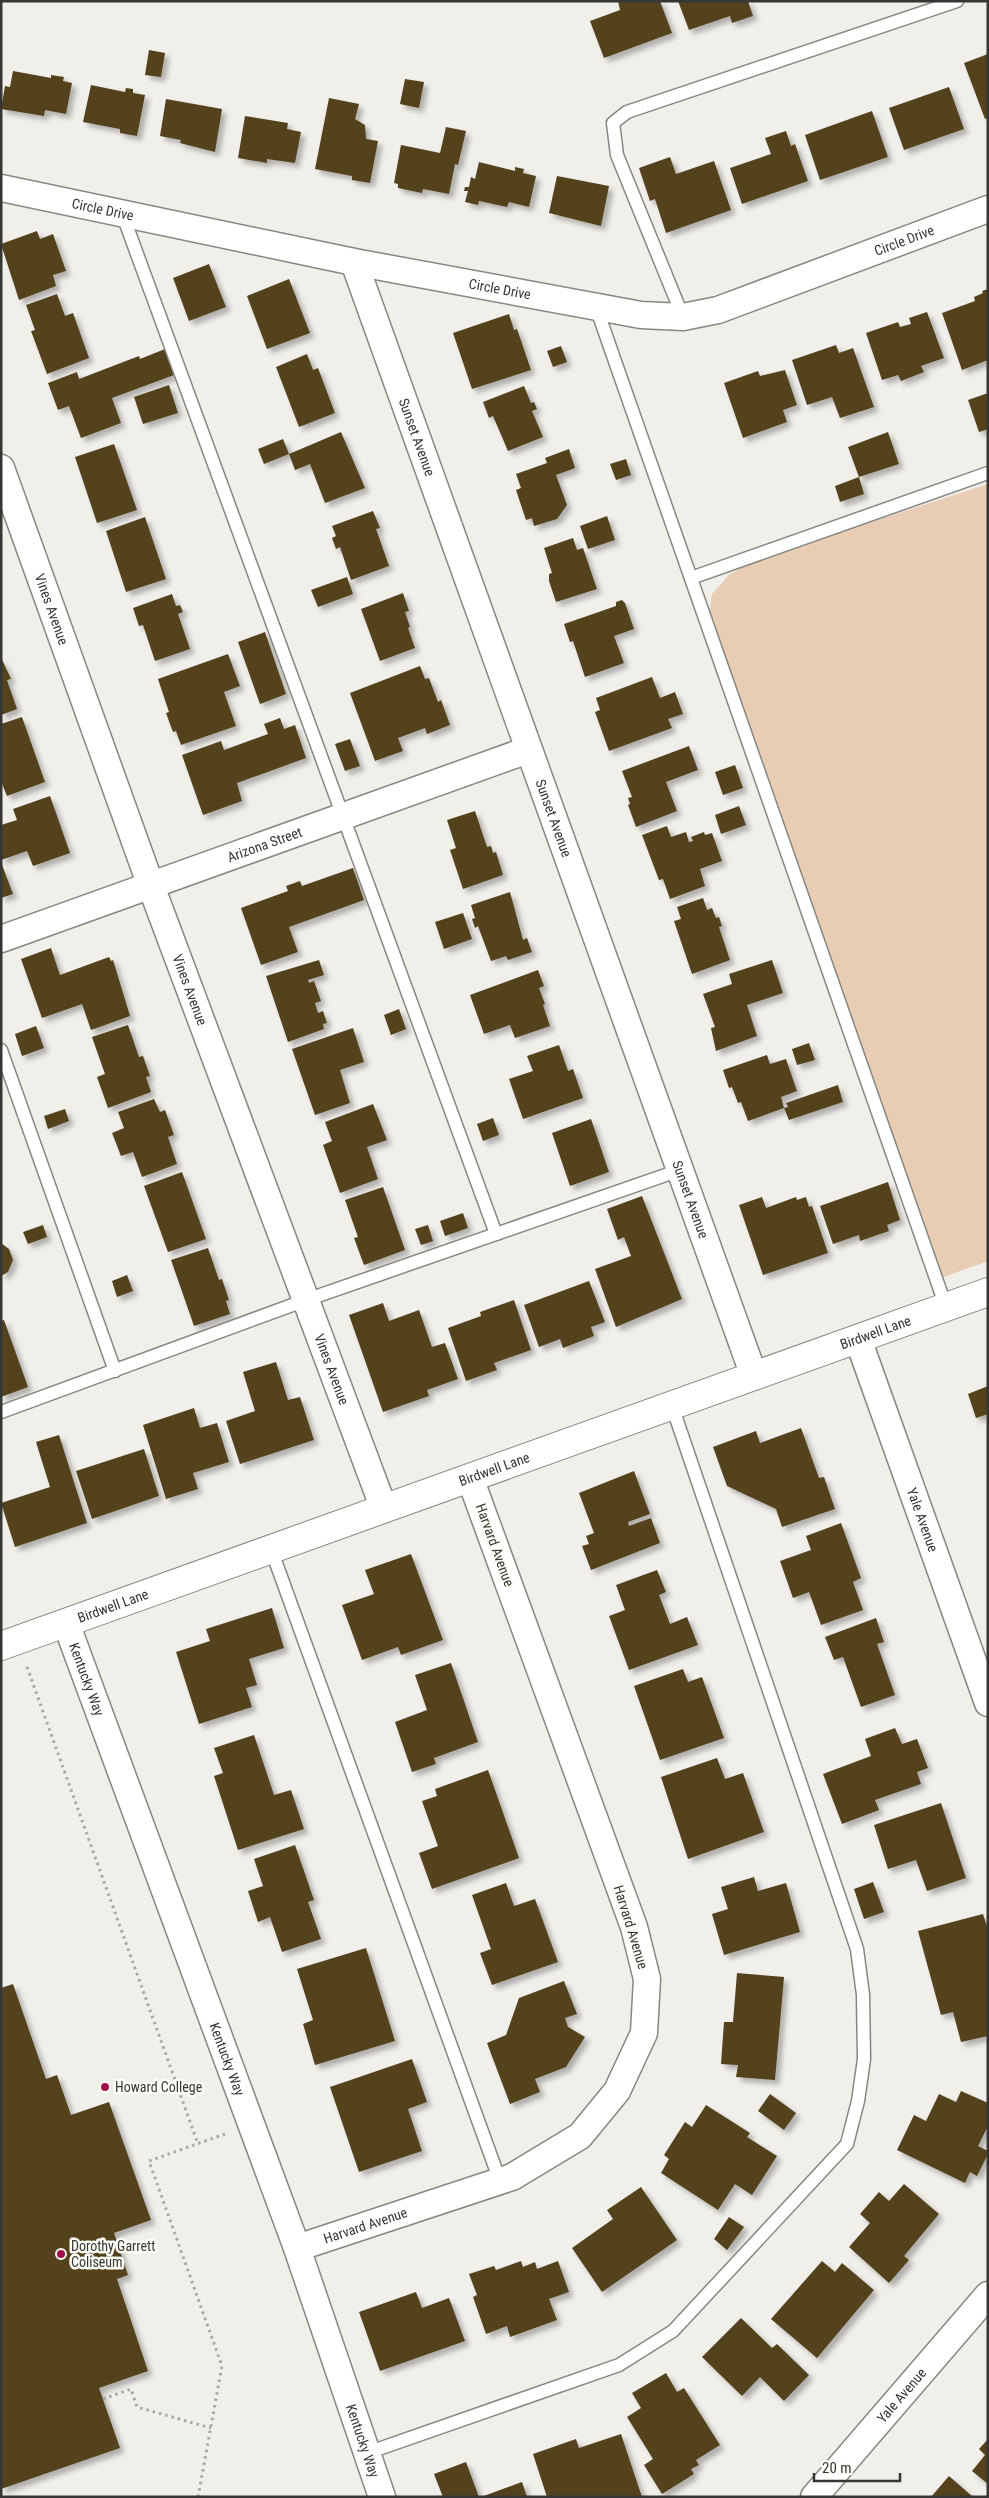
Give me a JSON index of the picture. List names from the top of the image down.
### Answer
{
  "streets": {
    "main road": ["Birdwell Lane"],
    "street": [
      "Circle Drive",
      "Sunset Avenue",
      "Vines Avenue",
      "Arizona Street",
      "Yale Avenue",
      "Harvard Avenue",
      "Kentucky Way"
    ]
  },
  "crossings": [
    ["Circle Drive", "Sunset Avenue"],
    ["Sunset Avenue", "Arizona Street"],
    ["Sunset Avenue", "Birdwell Lane"],
    ["Vines Avenue", "Arizona Street"],
    ["Vines Avenue", "Birdwell Lane"],
    ["Birdwell Lane", "Yale Avenue"],
    ["Birdwell Lane", "Harvard Avenue"],
    ["Birdwell Lane", "Kentucky Way"],
    ["Harvard Avenue", "Kentucky Way"]
  ],
  "places": ["Howard College", "Dorothy Garrett Coliseum"],
  "scale_bar": "20 m"
}
